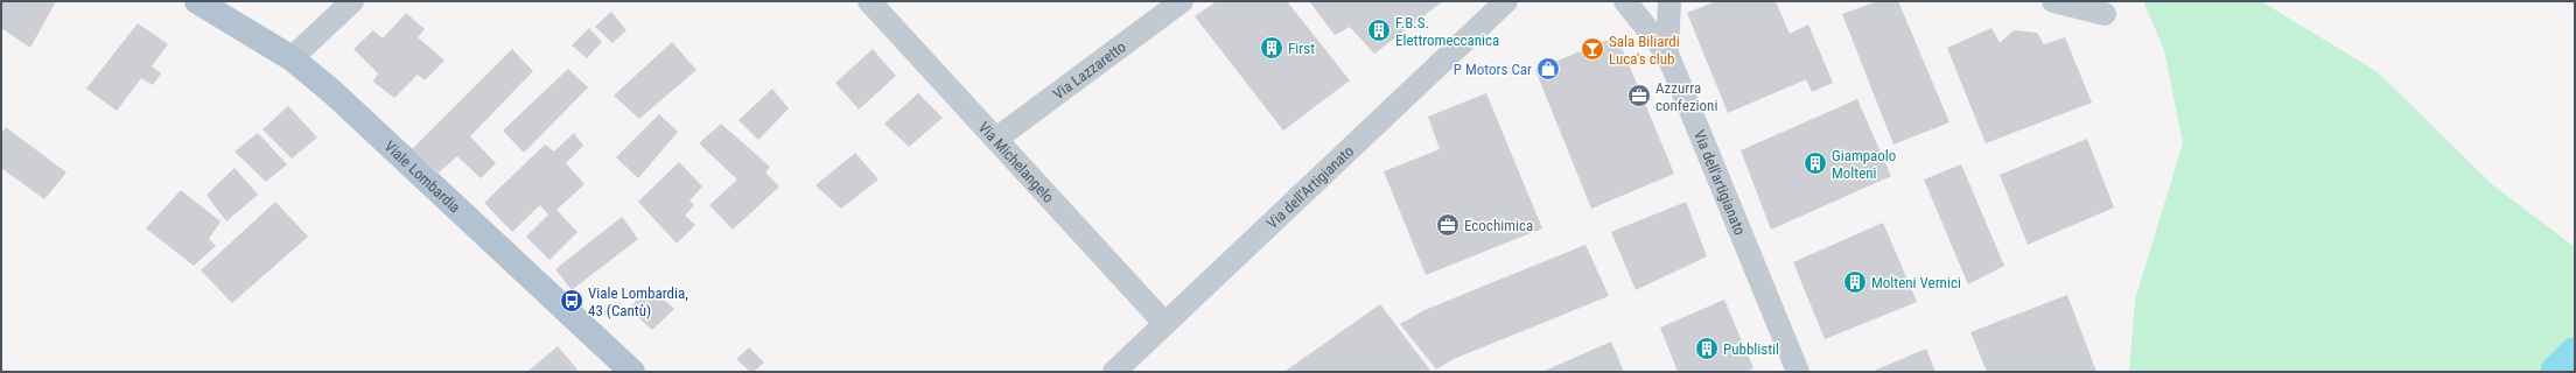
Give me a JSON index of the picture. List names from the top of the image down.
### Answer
{
  "streets": {
    "main road": ["Viale Lombardia"],
    "street": [
      "Via Lazzaretto",
      "Via Michelangelo",
      "Via dell'artigianato",
      "Via dell'Artigianato"
    ]
  },
  "crossings": [
    ["Via Lazzaretto", "Via Michelangelo"],
    ["Via Michelangelo", "Via dell'Artigianato"]
  ],
  "places": {
    "building": [
      "F.B.S. Elettromeccanica",
      "First",
      "Giampaolo Molteni",
      "Molteni Vernici",
      "Pubblistil"
    ],
    "bar": ["Sala Biliardi Luca's club"],
    "shop": ["P Motors Car"],
    "office": ["Azzurra confezioni", "Ecochimica"],
    "bus stop": ["Viale Lombardia, 43 (Cantù)"]
  }
}
